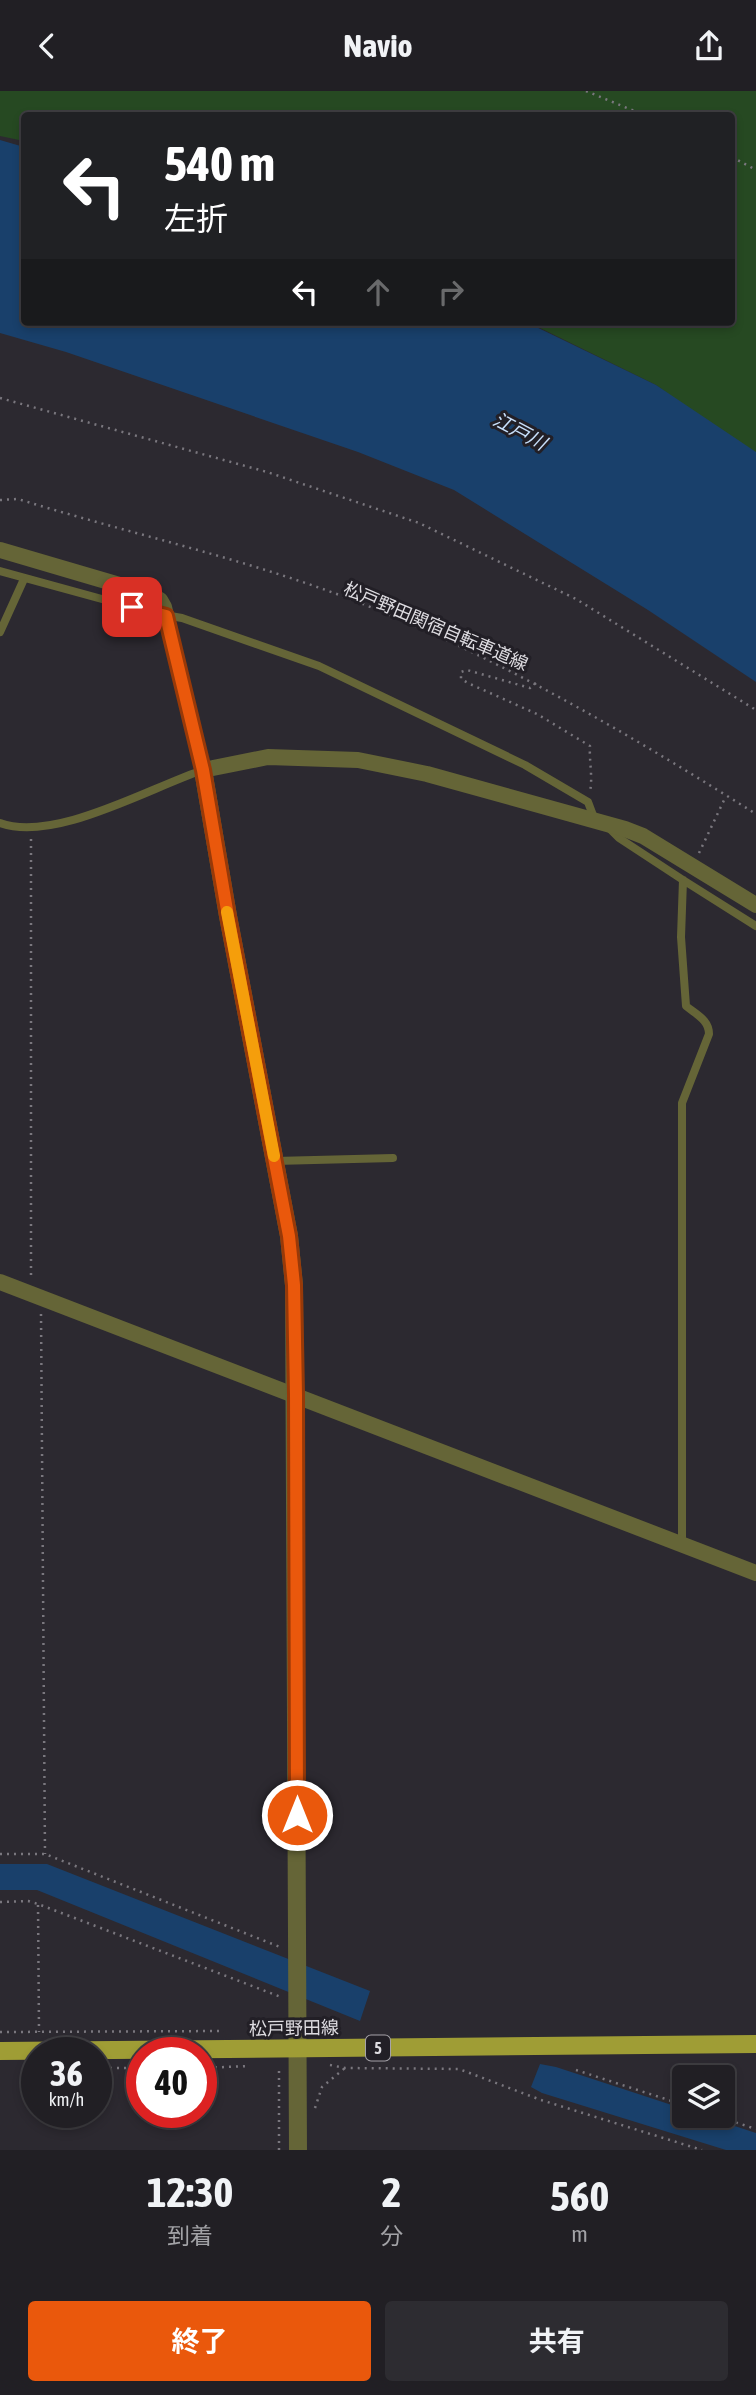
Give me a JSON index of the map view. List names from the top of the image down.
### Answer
{
  "streets": {
    "main road": ["松戸野田線", "5"],
    "path": ["松戸野田関宿自転車道線"]
  },
  "water": ["江戸川"],
  "page": {
    "header": "Navio",
    "turn": ["540 m", "左折"],
    "speed": "36 km/h",
    "limit": "40",
    "eta": [
      "12:30",
      "到着",
      "2",
      "分",
      "560",
      "m"
    ],
    "buttons": ["終了", "共有"]
  }
}
